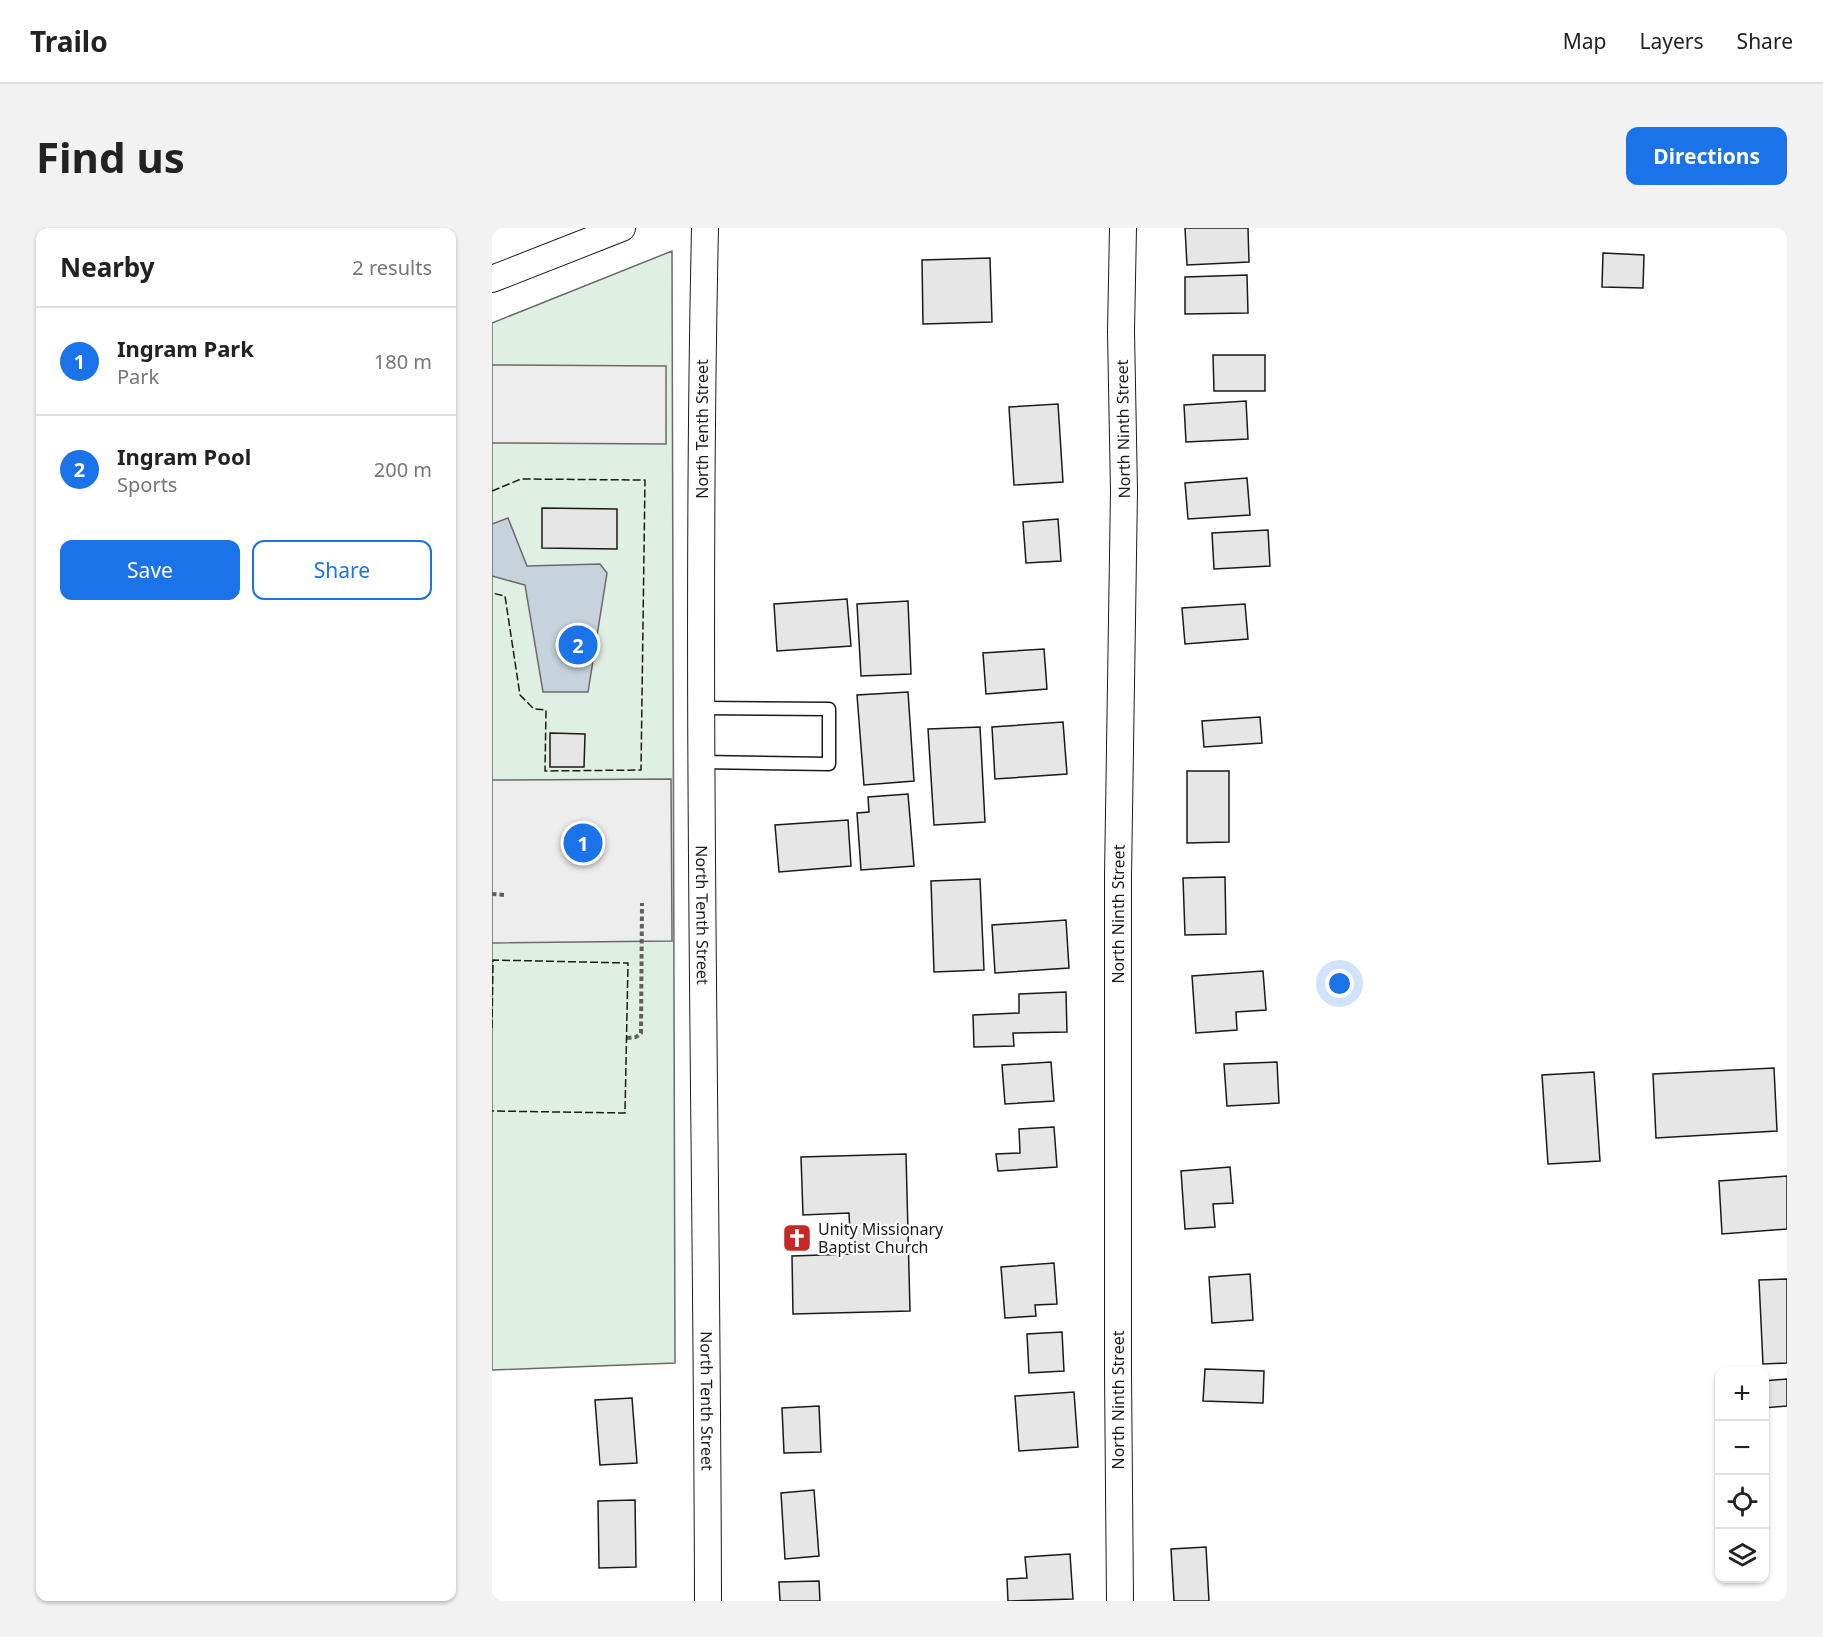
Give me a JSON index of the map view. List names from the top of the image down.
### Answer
{
  "streets": {
    "street": ["North Tenth Street", "North Ninth Street"]
  },
  "places": {
    "church": ["Unity Missionary Baptist Church"]
  },
  "page": {
    "header": "Trailo",
    "nav": ["Map", "Layers", "Share"],
    "buttons": [
      "Directions",
      ["Save", "Share"]
    ],
    "title": "Find us",
    "heading": ["Nearby", "2 results"],
    "list": [
      {
        "mark": "1",
        "name": "Ingram Park",
        "note": "Park",
        "value": "180 m"
      },
      {
        "mark": "2",
        "name": "Ingram Pool",
        "note": "Sports",
        "value": "200 m"
      }
    ],
    "pins": ["2", "1"],
    "map_buttons": ["+", "−"]
  }
}
